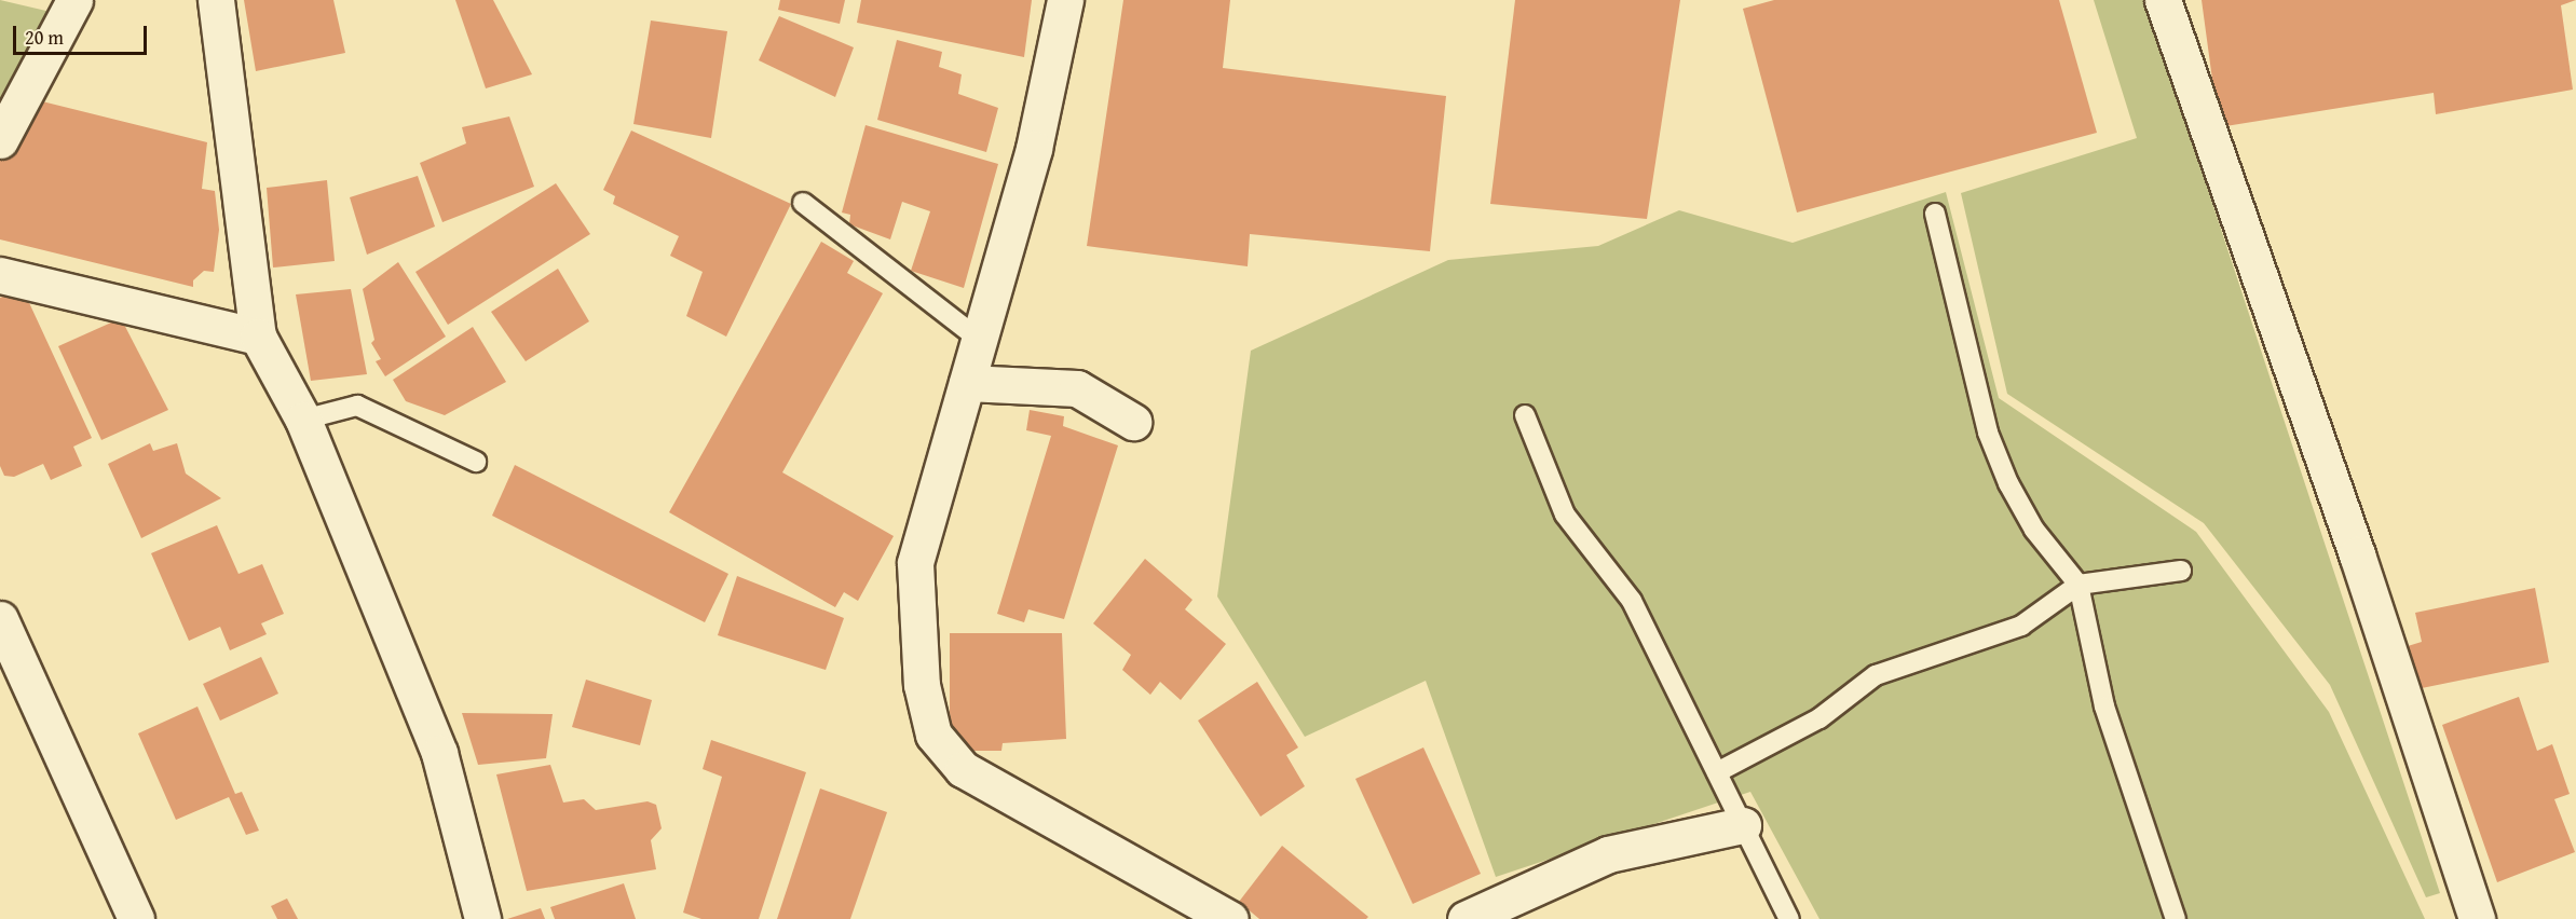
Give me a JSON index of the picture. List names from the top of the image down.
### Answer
{
  "scale_bar": "20 m"
}
